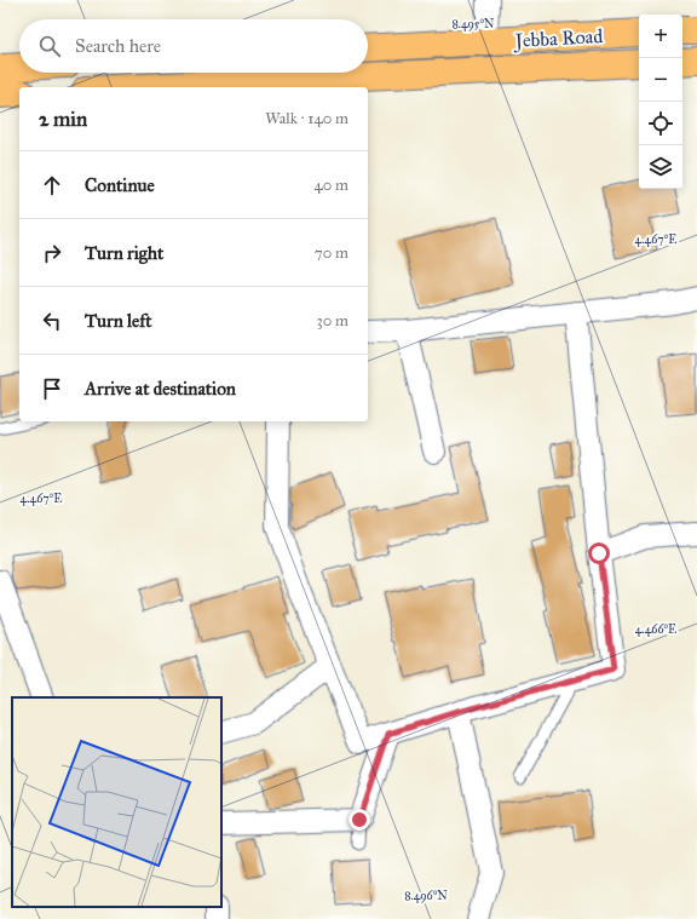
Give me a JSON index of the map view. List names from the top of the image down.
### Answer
{
  "streets": {
    "highway": ["Jebba Road"]
  },
  "page": {
    "map_buttons": ["+", "−"],
    "search": "Search here",
    "heading": ["2 min", "Walk · 140 m"],
    "list": [
      ["Continue", "40 m"],
      ["Turn right", "70 m"],
      ["Turn left", "30 m"],
      "Arrive at destination"
    ]
  },
  "coordinates": [
    "8.495°N",
    "4.467°E",
    "4.466°E",
    "8.496°N"
  ]
}
